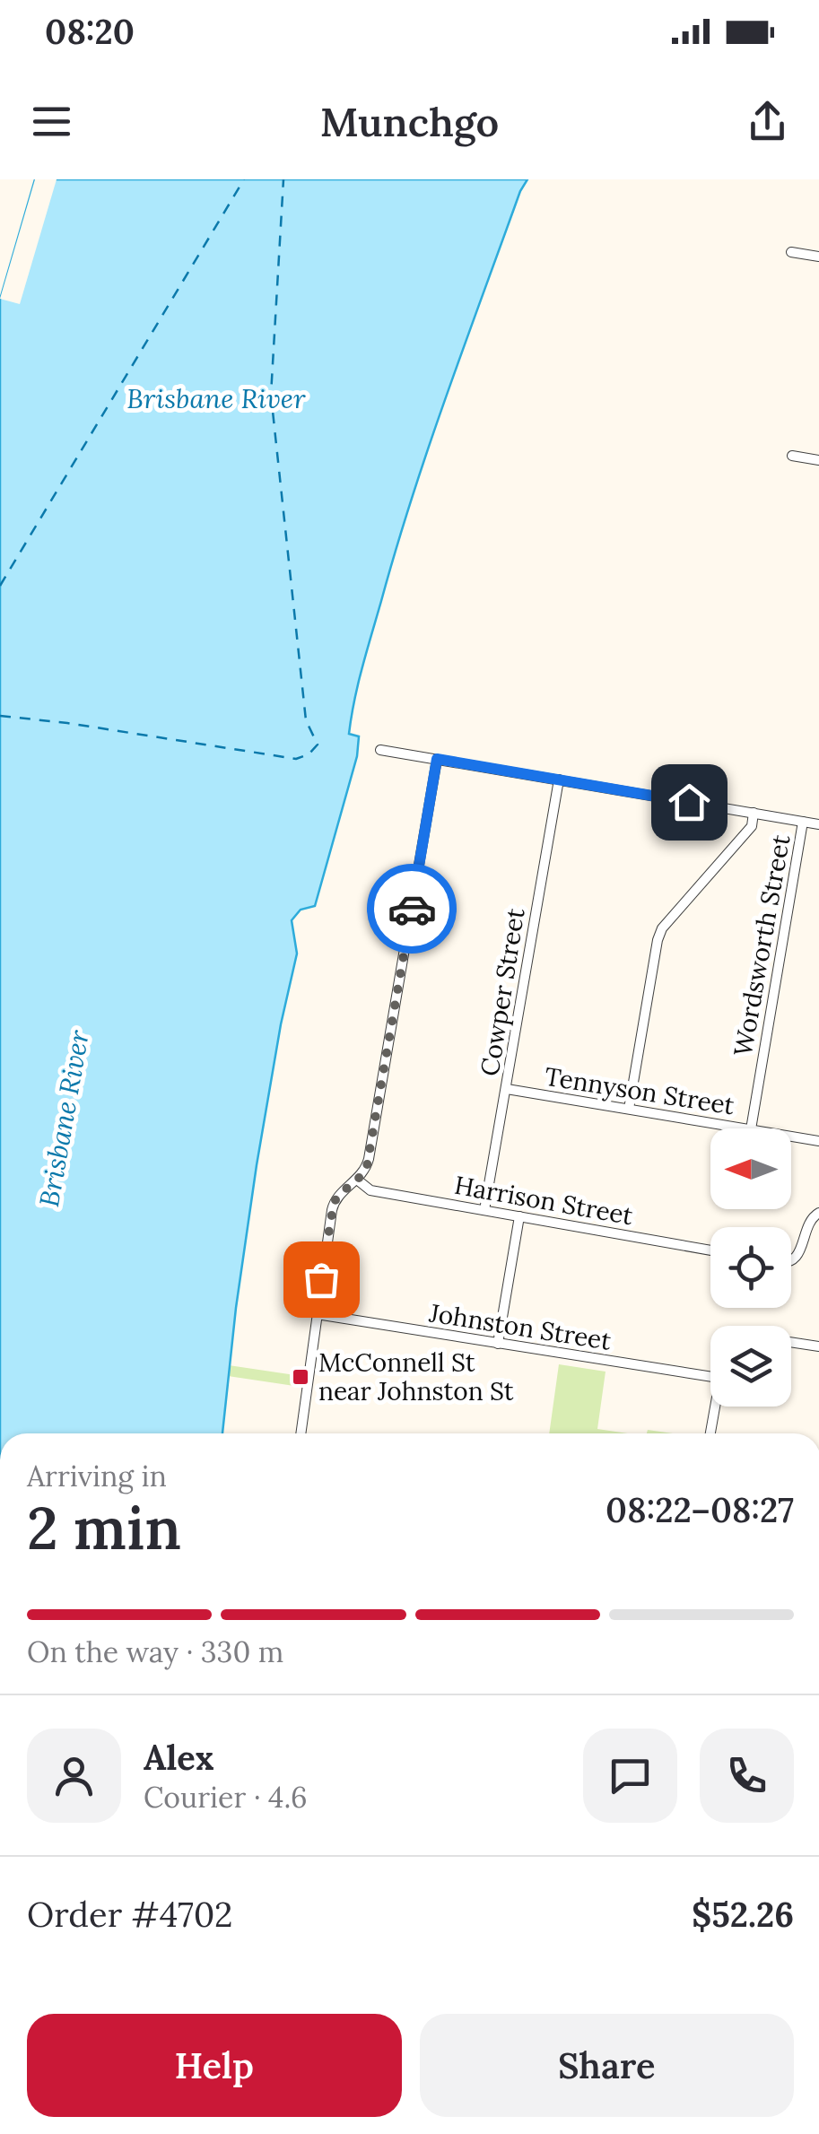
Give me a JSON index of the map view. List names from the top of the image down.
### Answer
{
  "streets": {
    "street": [
      "Wordsworth Street",
      "Cowper Street",
      "Tennyson Street",
      "Harrison Street",
      "Johnston Street"
    ]
  },
  "crossings": [
    ["Cowper Street", "Tennyson Street"],
    ["Cowper Street", "Harrison Street"]
  ],
  "water": ["Brisbane River"],
  "places": {
    "transit": ["McConnell St near Johnston St"]
  },
  "north": "left",
  "page": {
    "status": "08:20",
    "header": "Munchgo",
    "heading": ["2 min", "Arriving in", "08:22–08:27"],
    "panel": [
      "Alex",
      "Courier · 4.6",
      "Order #4702",
      "$52.26"
    ],
    "bar": "On the way · 330 m",
    "buttons": ["Help", "Share"]
  }
}
